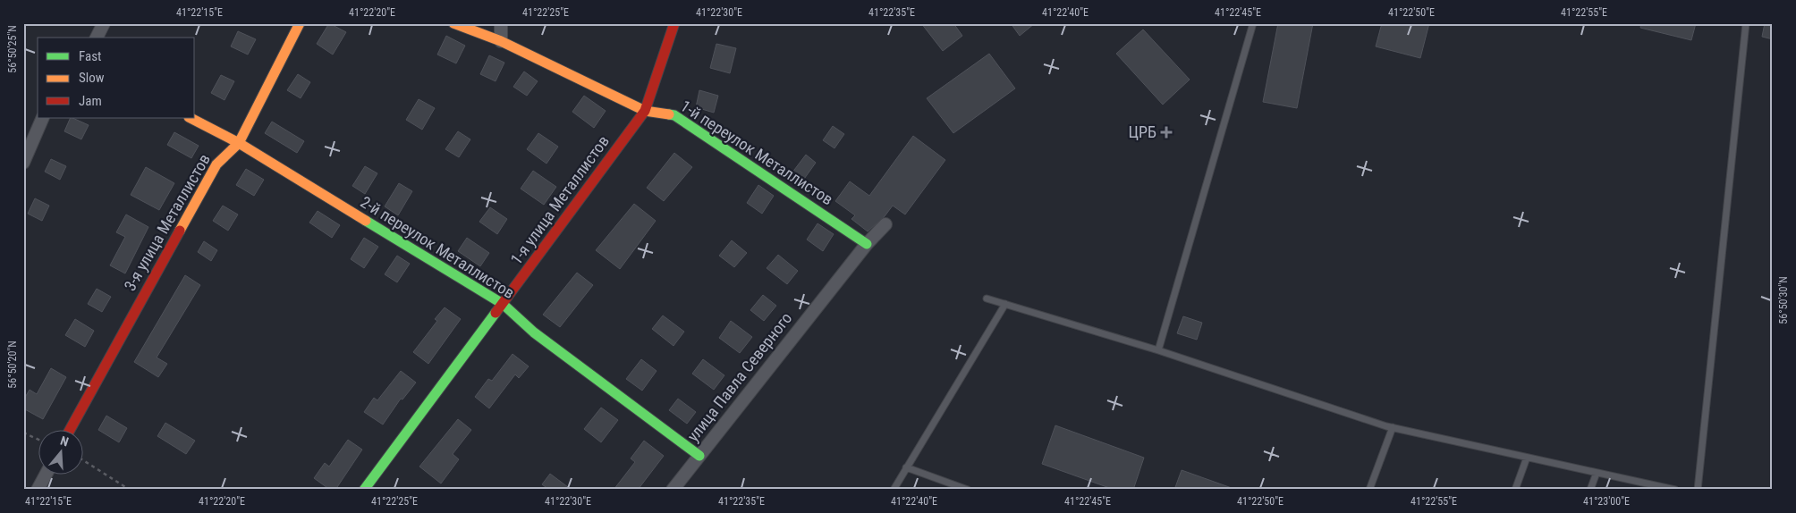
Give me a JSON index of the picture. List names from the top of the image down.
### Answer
{
  "streets": {
    "street": [
      "1-й переулок Металлистов",
      "1-я улица Металлистов",
      "3-я улица Металлистов",
      "2-й переулок Металлистов",
      "улица Павла Северного"
    ]
  },
  "crossings": [
    ["1-й переулок Металлистов", "1-я улица Металлистов"],
    ["1-й переулок Металлистов", "улица Павла Северного"],
    ["1-я улица Металлистов", "2-й переулок Металлистов"],
    ["3-я улица Металлистов", "2-й переулок Металлистов"],
    ["2-й переулок Металлистов", "улица Павла Северного"]
  ],
  "places": {
    "health": ["ЦРБ"]
  },
  "legend": ["Fast", "Slow", "Jam"],
  "north": "top",
  "coordinates": [
    "41°22'15\"E",
    "41°22'20\"E",
    "41°22'25\"E",
    "41°22'30\"E",
    "41°22'35\"E",
    "41°22'40\"E",
    "41°22'45\"E",
    "41°22'50\"E",
    "41°22'55\"E",
    "56°50'25\"N",
    "56°50'30\"N",
    "56°50'20\"N",
    "41°23'00\"E"
  ]
}
